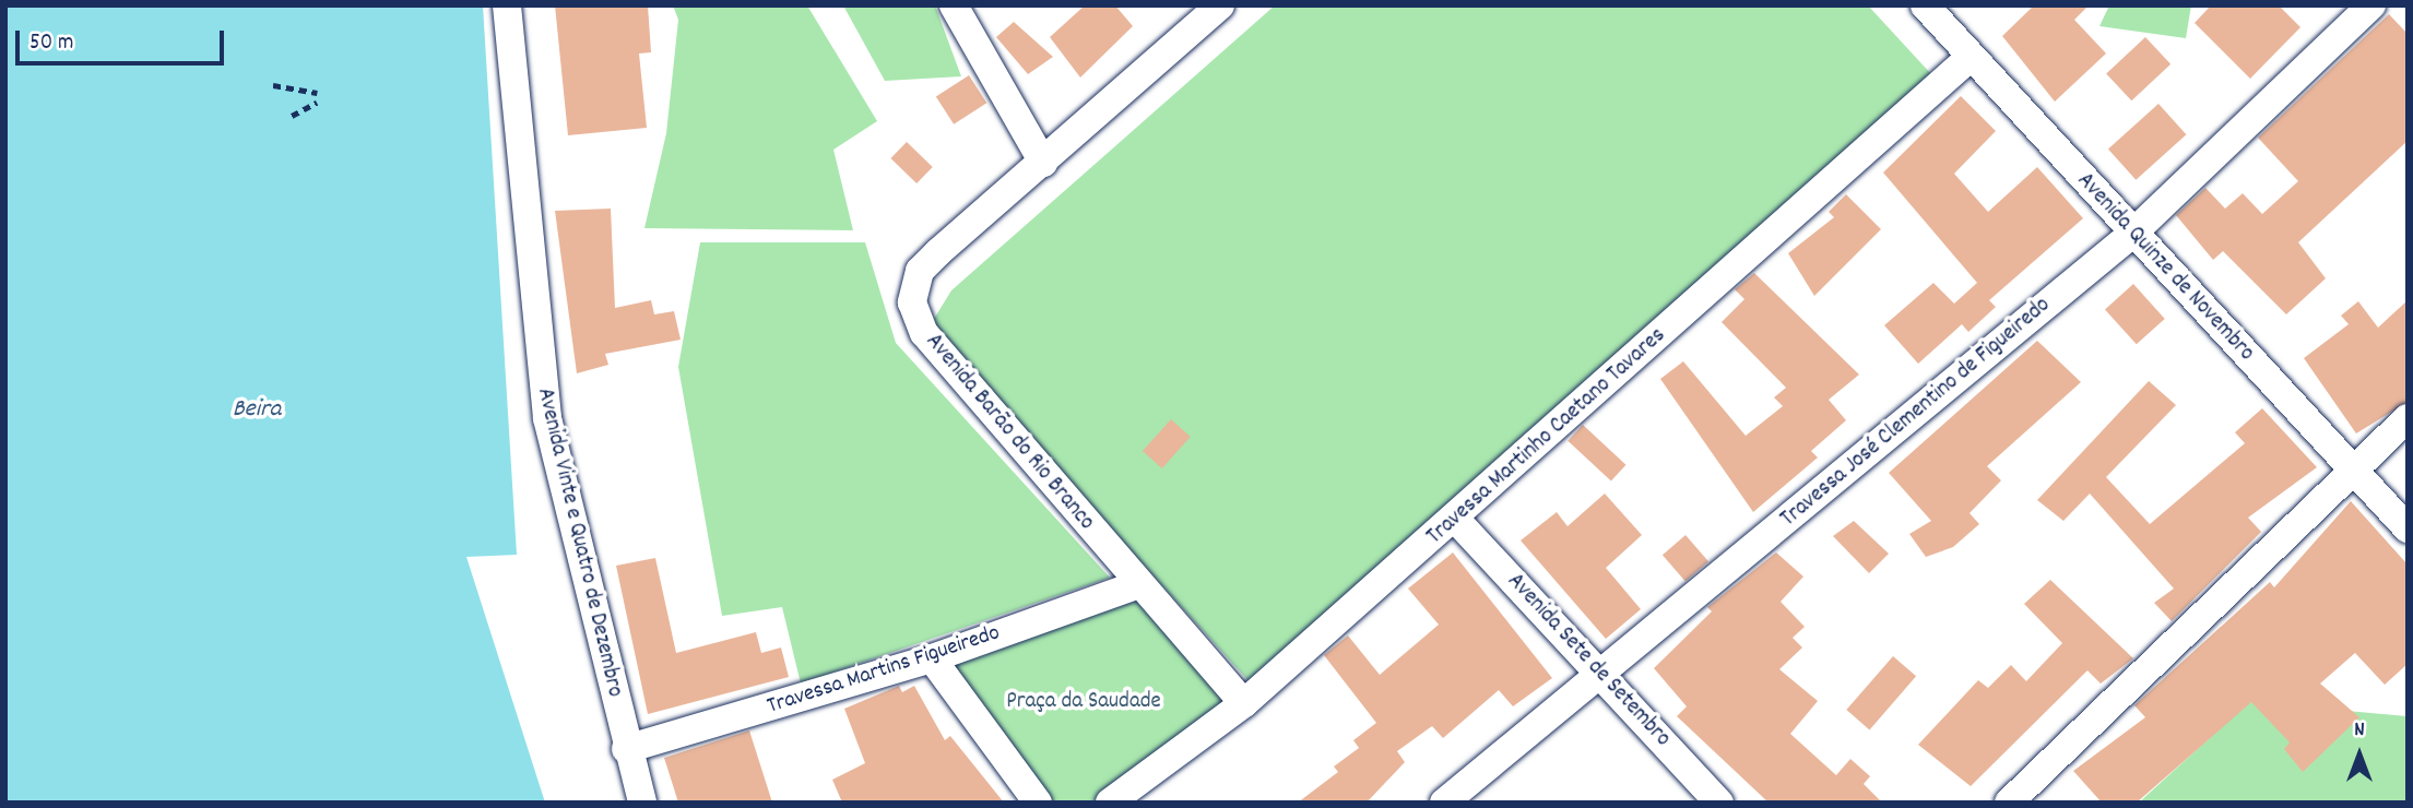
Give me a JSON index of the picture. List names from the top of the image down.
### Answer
{
  "streets": {
    "street": [
      "Avenida Quinze de Novembro",
      "Travessa José Clementino de Figueiredo",
      "Avenida Barão do Rio Branco",
      "Travessa Martinho Caetano Tavares",
      "Avenida Vinte e Quatro de Dezembro",
      "Avenida Sete de Setembro",
      "Travessa Martins Figueiredo"
    ]
  },
  "crossings": [
    ["Avenida Quinze de Novembro", "Travessa José Clementino de Figueiredo"],
    ["Avenida Quinze de Novembro", "Travessa Martinho Caetano Tavares"],
    ["Travessa José Clementino de Figueiredo", "Avenida Sete de Setembro"],
    ["Avenida Barão do Rio Branco", "Travessa Martinho Caetano Tavares"],
    ["Avenida Barão do Rio Branco", "Travessa Martins Figueiredo"],
    ["Travessa Martinho Caetano Tavares", "Avenida Sete de Setembro"],
    ["Avenida Vinte e Quatro de Dezembro", "Travessa Martins Figueiredo"]
  ],
  "water": ["Beira"],
  "parks": ["Praça da Saudade"],
  "scale_bar": "50 m",
  "north": "top"
}
